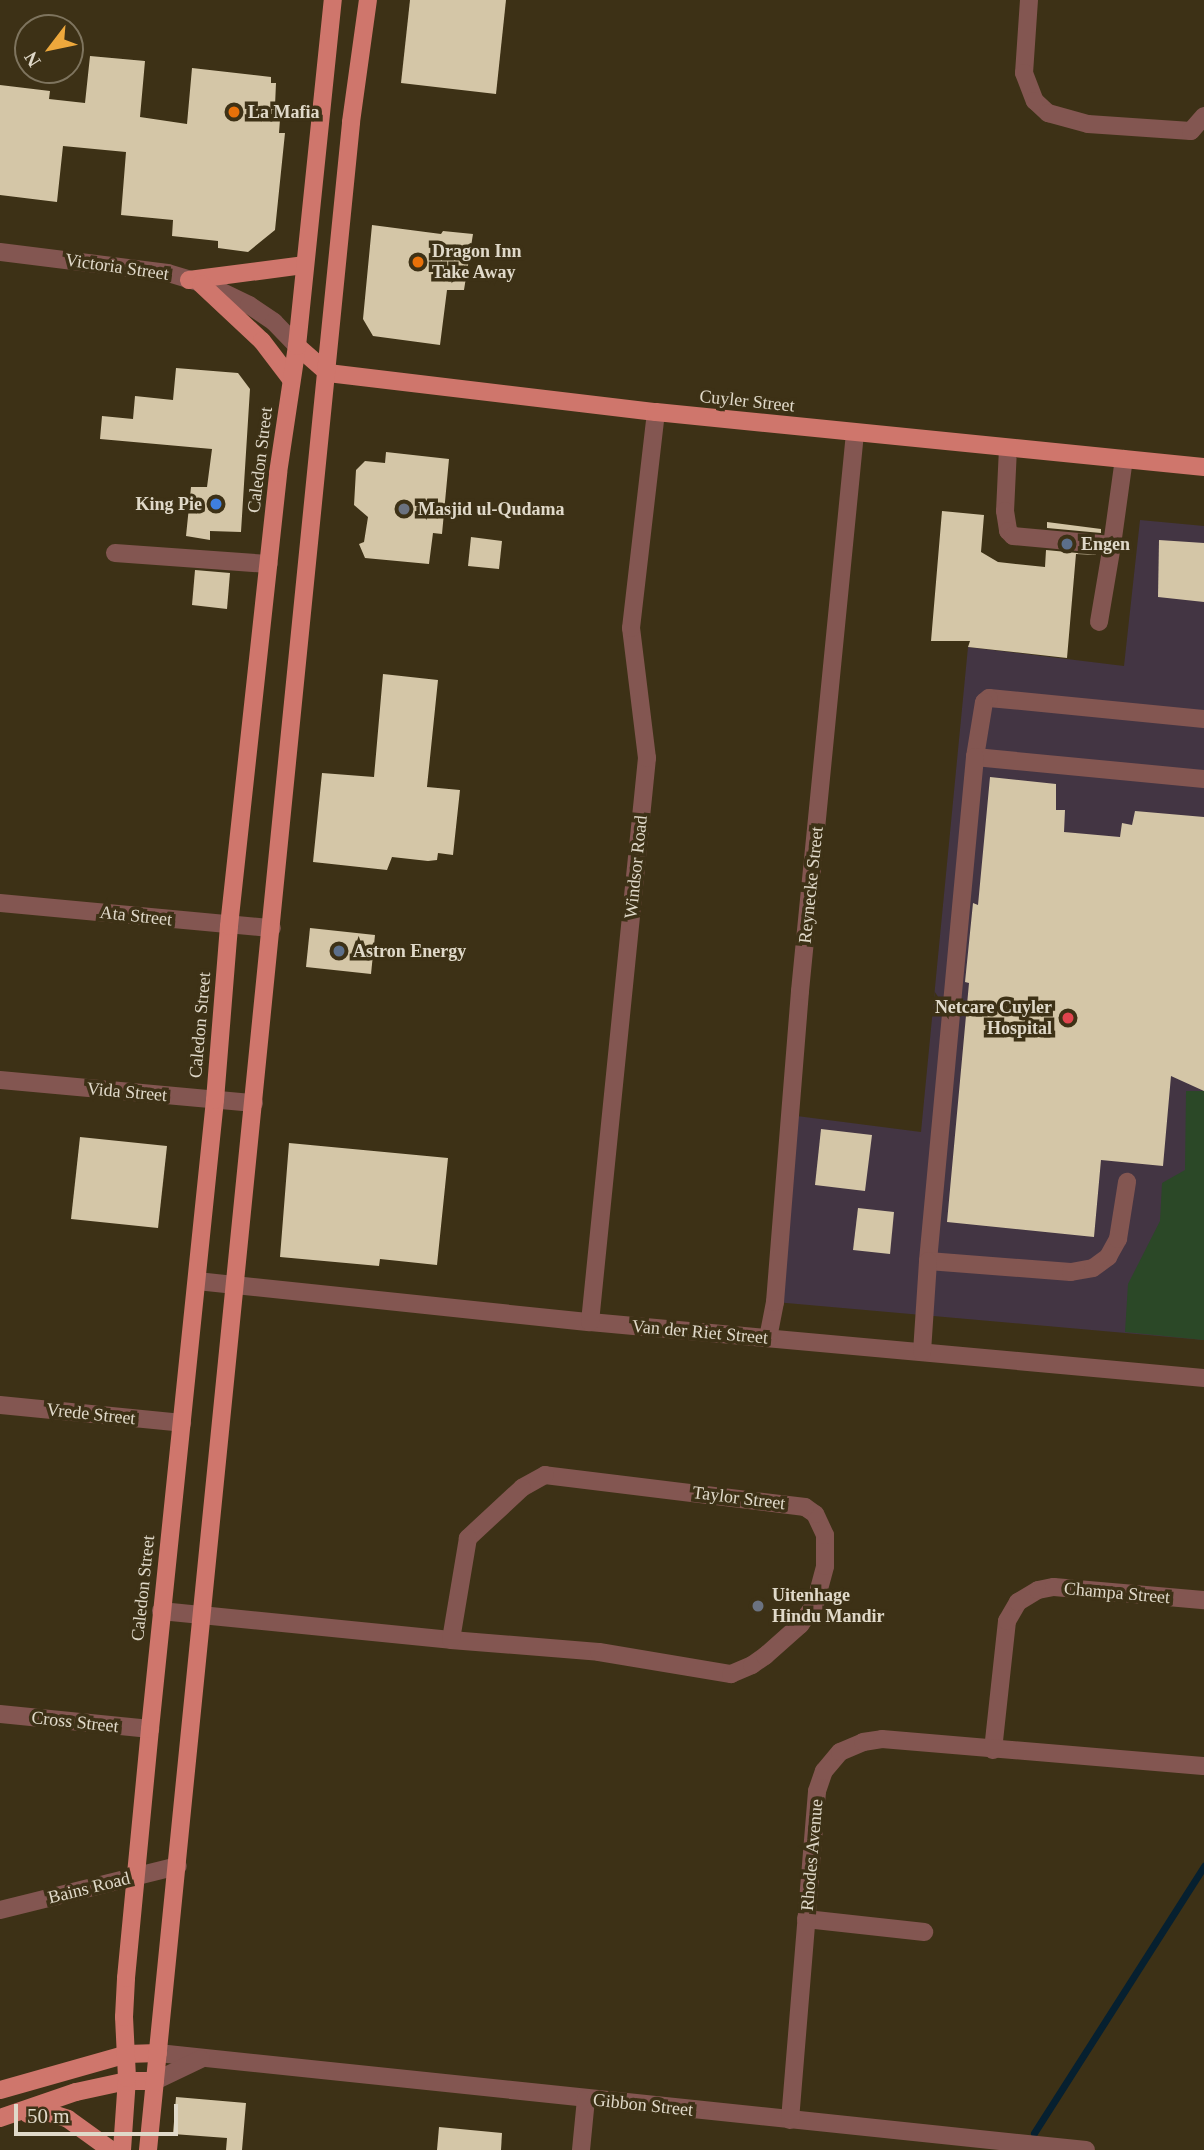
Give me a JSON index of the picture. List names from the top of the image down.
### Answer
{
  "streets": {
    "main road": ["Cuyler Street", "Caledon Street"],
    "street": [
      "Victoria Street",
      "Windsor Road",
      "Reynecke Street",
      "Ata Street",
      "Vida Street",
      "Van der Riet Street",
      "Vrede Street",
      "Taylor Street",
      "Champa Street",
      "Cross Street",
      "Rhodes Avenue",
      "Bains Road",
      "Gibbon Street"
    ]
  },
  "crossings": [
    ["Victoria Street", "Caledon Street"],
    ["Cuyler Street", "Windsor Road"],
    ["Cuyler Street", "Reynecke Street"],
    ["Caledon Street", "Ata Street"],
    ["Caledon Street", "Vida Street"],
    ["Caledon Street", "Van der Riet Street"],
    ["Caledon Street", "Vrede Street"],
    ["Caledon Street", "Taylor Street"],
    ["Caledon Street", "Cross Street"],
    ["Caledon Street", "Bains Road"],
    ["Windsor Road", "Van der Riet Street"],
    ["Reynecke Street", "Van der Riet Street"],
    ["Champa Street", "Rhodes Avenue"],
    ["Rhodes Avenue", "Gibbon Street"]
  ],
  "places": [
    "La Mafia",
    "Dragon Inn Take Away",
    "King Pie",
    "Masjid ul-Qudama",
    "Engen",
    "Astron Energy",
    "Netcare Cuyler Hospital",
    "Uitenhage Hindu Mandir"
  ],
  "scale_bar": "50 m",
  "north": "bottom left"
}
